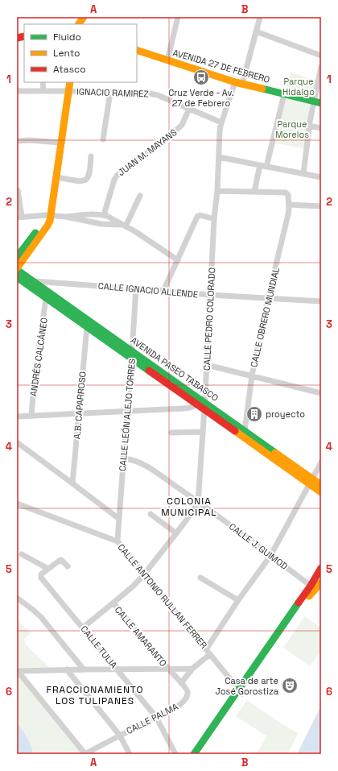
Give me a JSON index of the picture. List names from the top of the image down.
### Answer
{
  "streets": {
    "main road": ["AVENIDA 27 DE FEBRERO", "AVENIDA PASEO TABASCO"],
    "street": [
      "IGNACIO RAMIREZ",
      "JUAN M. MAYANS",
      "CALLE IGNACIO ALLENDE",
      "CALLE OBRERO MUNDIAL",
      "CALLE PEDRO COLORADO",
      "ANDRÉS CALCÁNEO",
      "A.B. CAPARROSO",
      "CALLE LEÓN ALEJO TORRES",
      "CALLE J. GUIMOD",
      "CALLE ANTONIO RULLAN FERRER",
      "CALLE AMARANTO",
      "CALLE TULIA",
      "CALLE PALMA"
    ]
  },
  "crossings": [
    ["AVENIDA 27 DE FEBRERO", "CALLE PEDRO COLORADO"],
    ["IGNACIO RAMIREZ", "JUAN M. MAYANS"],
    ["IGNACIO RAMIREZ", "CALLE PEDRO COLORADO"],
    ["CALLE IGNACIO ALLENDE", "CALLE OBRERO MUNDIAL"],
    ["CALLE IGNACIO ALLENDE", "CALLE PEDRO COLORADO"],
    ["CALLE IGNACIO ALLENDE", "AVENIDA PASEO TABASCO"],
    ["CALLE IGNACIO ALLENDE", "CALLE LEÓN ALEJO TORRES"],
    ["CALLE OBRERO MUNDIAL", "AVENIDA PASEO TABASCO"],
    ["CALLE PEDRO COLORADO", "AVENIDA PASEO TABASCO"],
    ["CALLE PEDRO COLORADO", "CALLE J. GUIMOD"],
    ["CALLE PEDRO COLORADO", "CALLE ANTONIO RULLAN FERRER"],
    ["CALLE PEDRO COLORADO", "CALLE AMARANTO"],
    ["CALLE PEDRO COLORADO", "CALLE TULIA"],
    ["ANDRÉS CALCÁNEO", "AVENIDA PASEO TABASCO"],
    ["AVENIDA PASEO TABASCO", "A.B. CAPARROSO"],
    ["AVENIDA PASEO TABASCO", "CALLE LEÓN ALEJO TORRES"],
    ["CALLE LEÓN ALEJO TORRES", "CALLE J. GUIMOD"],
    ["CALLE LEÓN ALEJO TORRES", "CALLE ANTONIO RULLAN FERRER"],
    ["CALLE AMARANTO", "CALLE PALMA"],
    ["CALLE TULIA", "CALLE PALMA"]
  ],
  "districts": ["COLONIA MUNICIPAL", "FRACCIONAMIENTO LOS TULIPANES"],
  "parks": ["Parque Hidalgo", "Parque Morelos"],
  "places": {
    "bus stop": ["Cruz Verde - Av. 27 de Febrero"],
    "building": ["proyecto"],
    "theatre": ["Casa de arte José Gorostiza"]
  },
  "legend": ["Fluido", "Lento", "Atasco"],
  "grid": {
    "columns": ["A", "B"],
    "rows": [
      "1",
      "2",
      "3",
      "4",
      "5",
      "6"
    ]
  }
}
